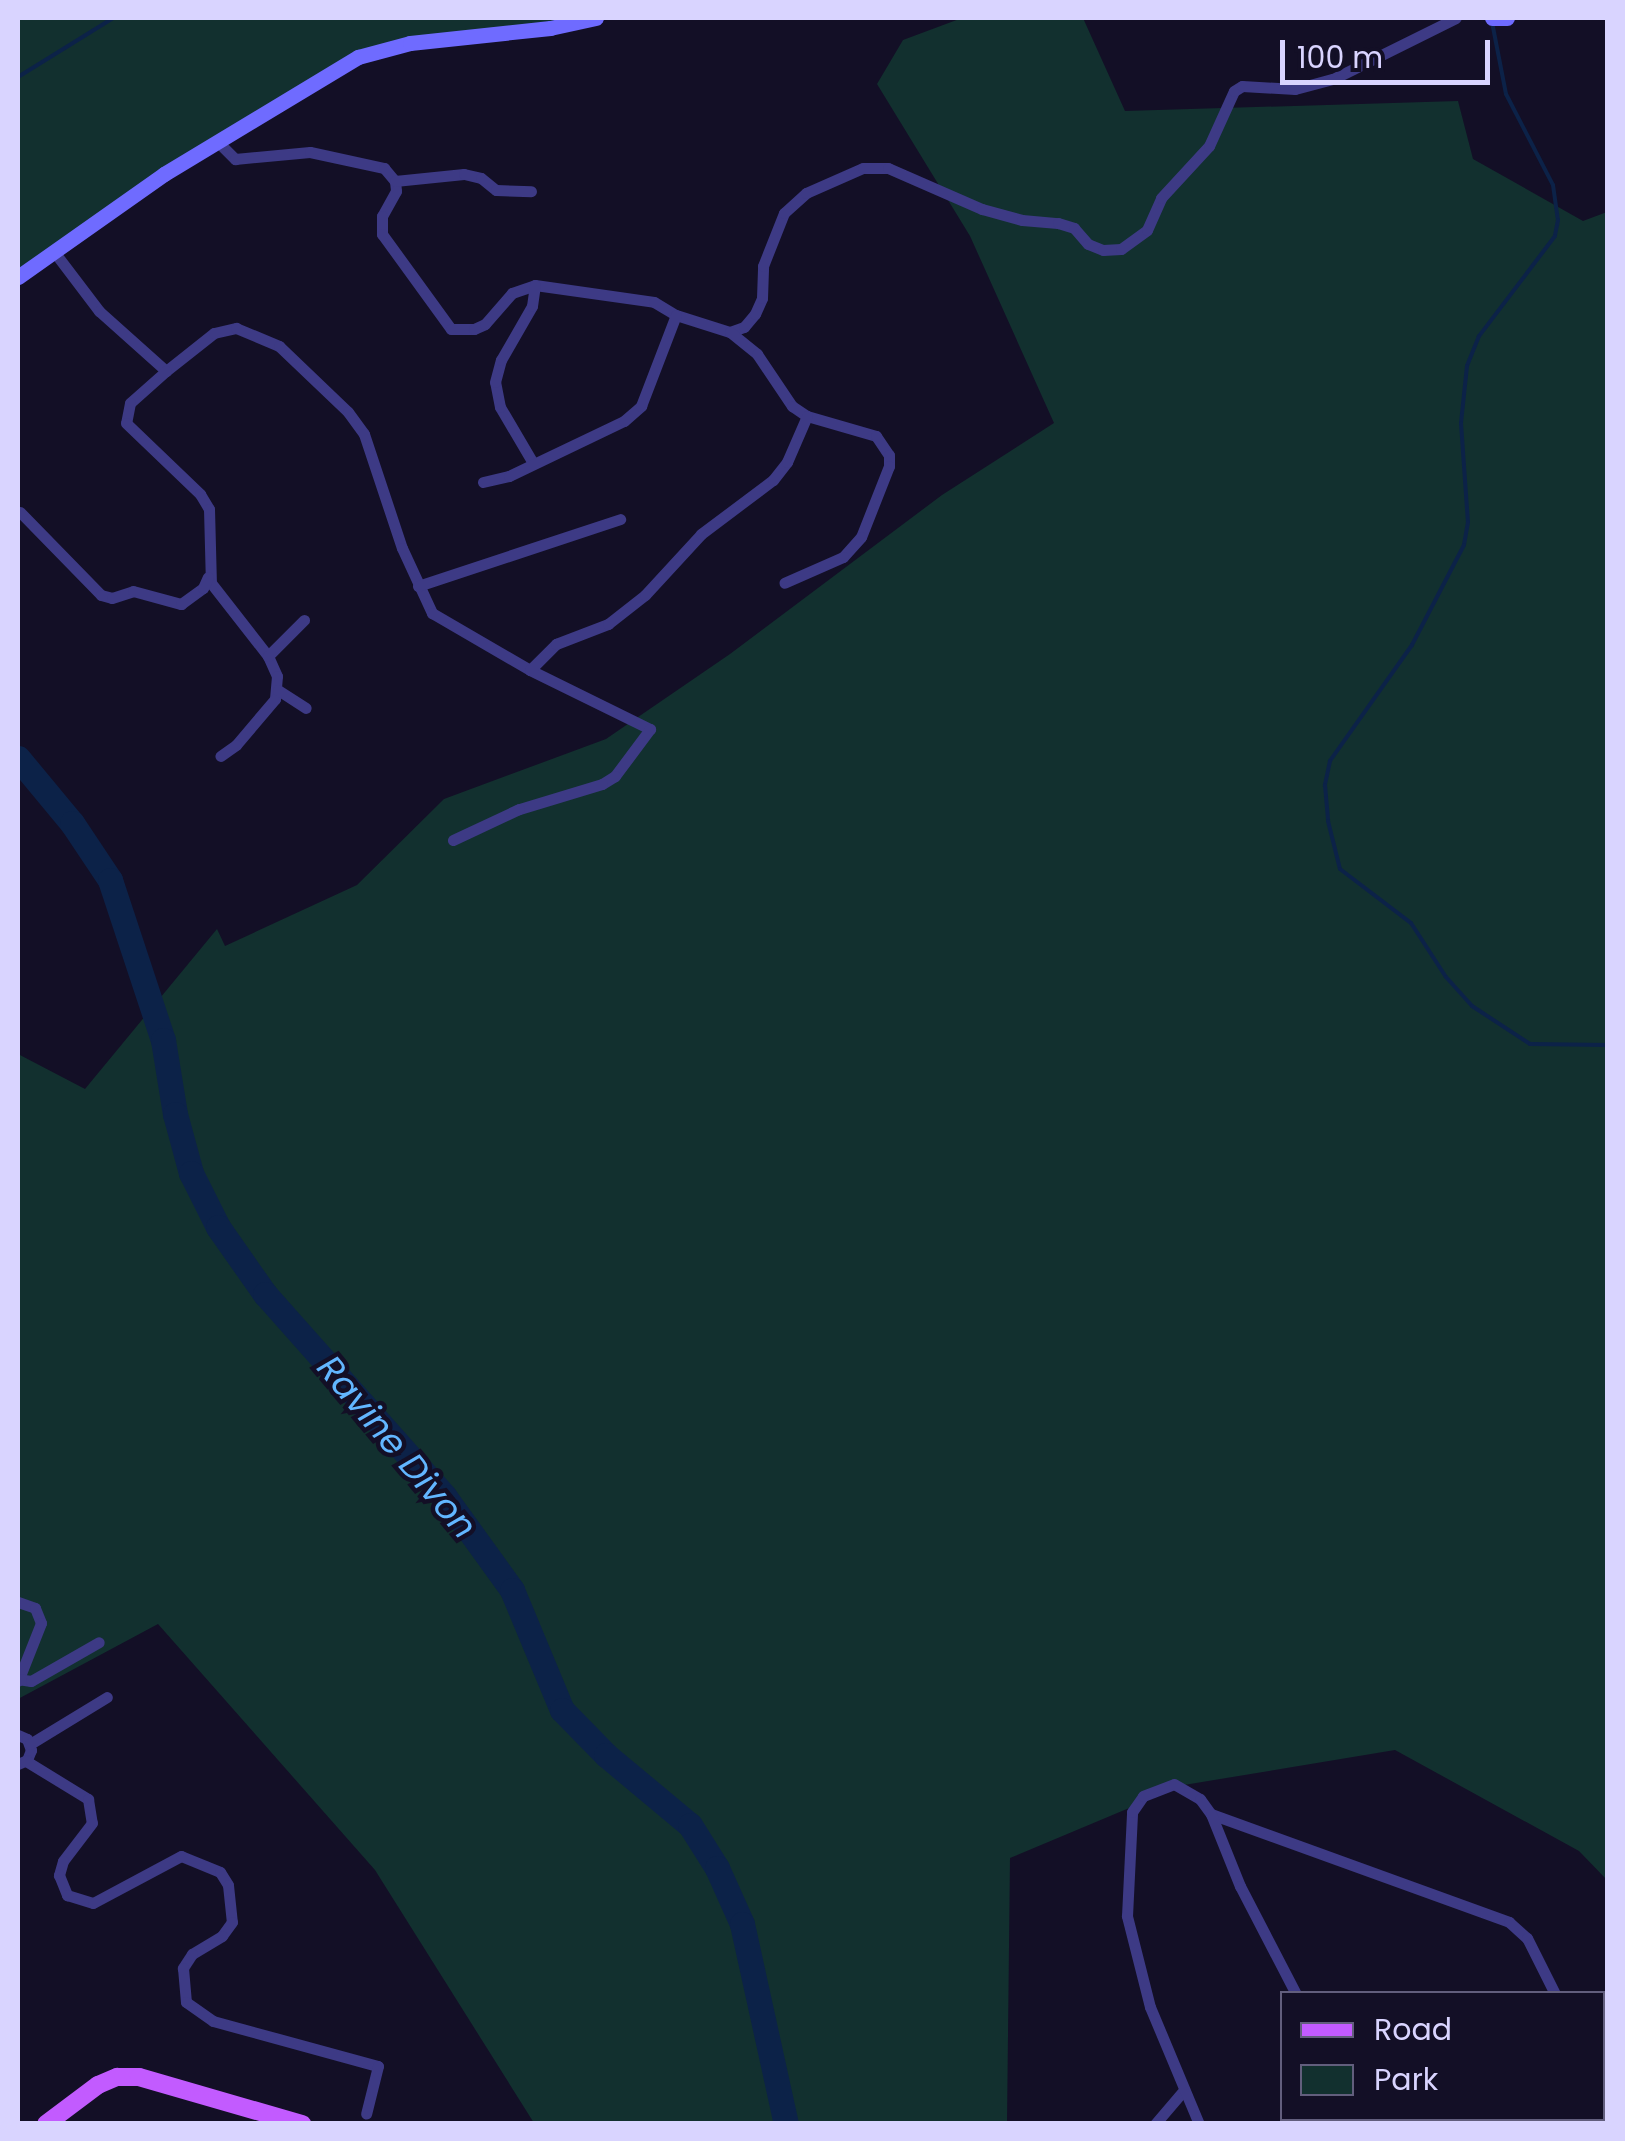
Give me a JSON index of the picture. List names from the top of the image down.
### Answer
{
  "water": ["Ravine Divon"],
  "legend": ["Road", "Park"],
  "scale_bar": "100 m"
}
